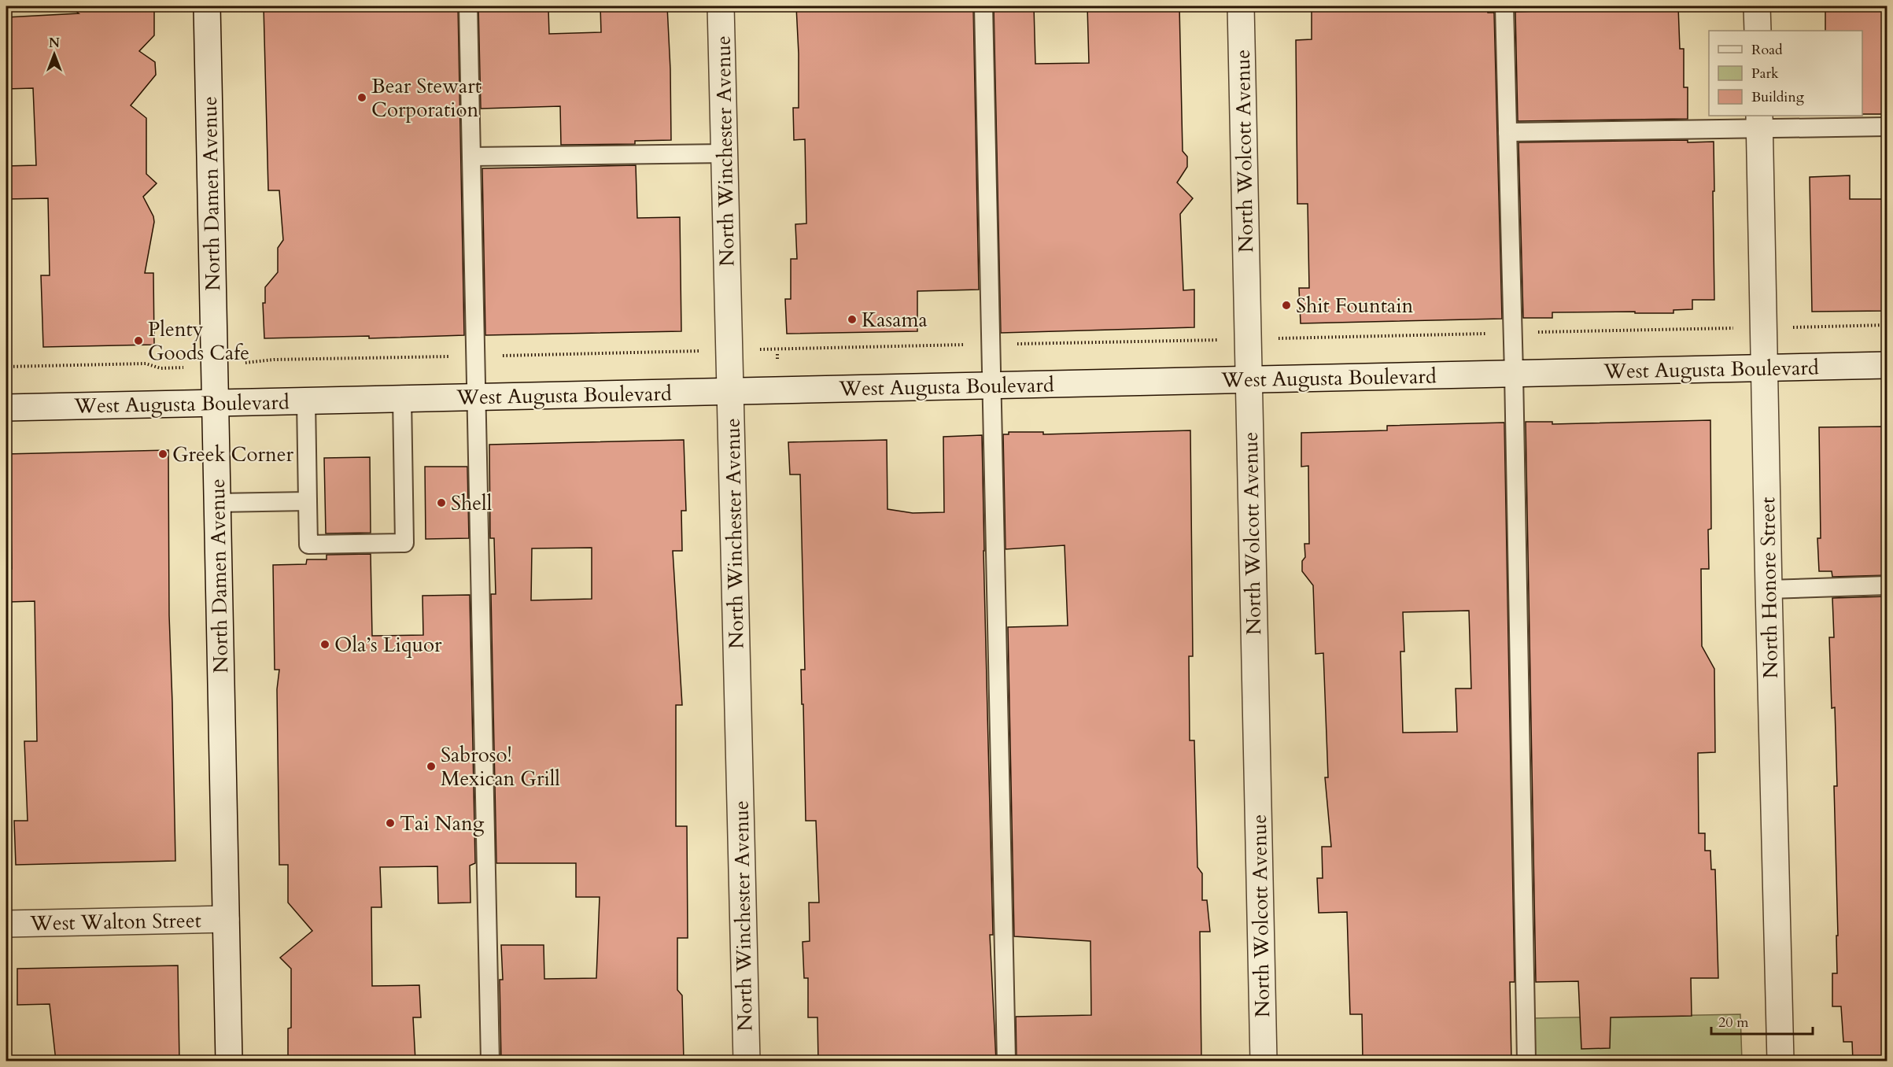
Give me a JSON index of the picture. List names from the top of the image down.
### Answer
{
  "streets": {
    "street": [
      "North Winchester Avenue",
      "North Wolcott Avenue",
      "North Damen Avenue",
      "West Augusta Boulevard",
      "North Honore Street",
      "West Walton Street"
    ]
  },
  "crossings": [
    ["North Winchester Avenue", "West Augusta Boulevard"],
    ["North Wolcott Avenue", "West Augusta Boulevard"],
    ["North Damen Avenue", "West Augusta Boulevard"],
    ["North Damen Avenue", "West Walton Street"],
    ["West Augusta Boulevard", "North Honore Street"]
  ],
  "places": [
    "Bear Stewart Corporation",
    "Shit Fountain",
    "Kasama",
    "Plenty Goods Cafe",
    "Greek Corner",
    "Shell",
    "Ola’s Liquor",
    "Sabroso! Mexican Grill",
    "Tai Nang"
  ],
  "legend": ["Road", "Park", "Building"],
  "scale_bar": "20 m",
  "north": "top"
}
